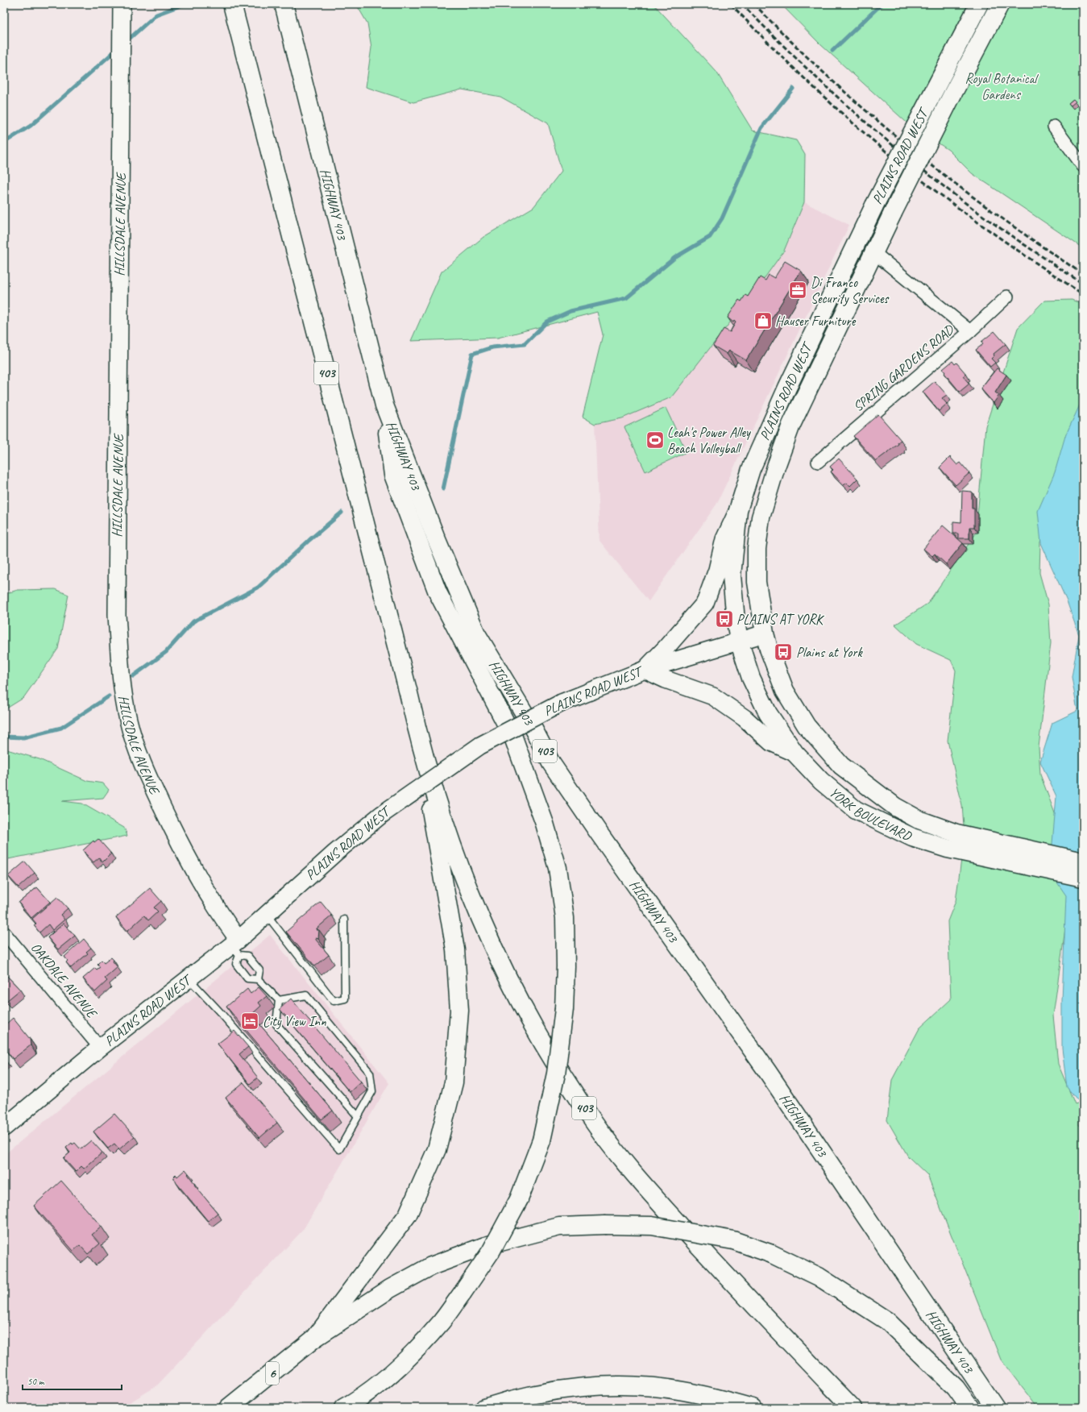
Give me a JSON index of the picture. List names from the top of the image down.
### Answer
{
  "streets": {
    "main road": [
      "PLAINS ROAD WEST",
      "HIGHWAY 403",
      "HILLSDALE AVENUE",
      "403",
      "YORK BOULEVARD",
      "6"
    ],
    "street": ["SPRING GARDENS ROAD", "OAKDALE AVENUE"]
  },
  "crossings": [
    ["PLAINS ROAD WEST", "HILLSDALE AVENUE"],
    ["PLAINS ROAD WEST", "YORK BOULEVARD"],
    ["PLAINS ROAD WEST", "OAKDALE AVENUE"]
  ],
  "parks": ["Royal Botanical Gardens"],
  "places": {
    "office": ["Di Franco Security Services"],
    "shop": ["Hauser Furniture"],
    "sports": ["Leah's Power Alley Beach Volleyball"],
    "bus stop": ["PLAINS AT YORK", "Plains at York"],
    "hotel": ["City View Inn"]
  },
  "scale_bar": "50 m"
}
